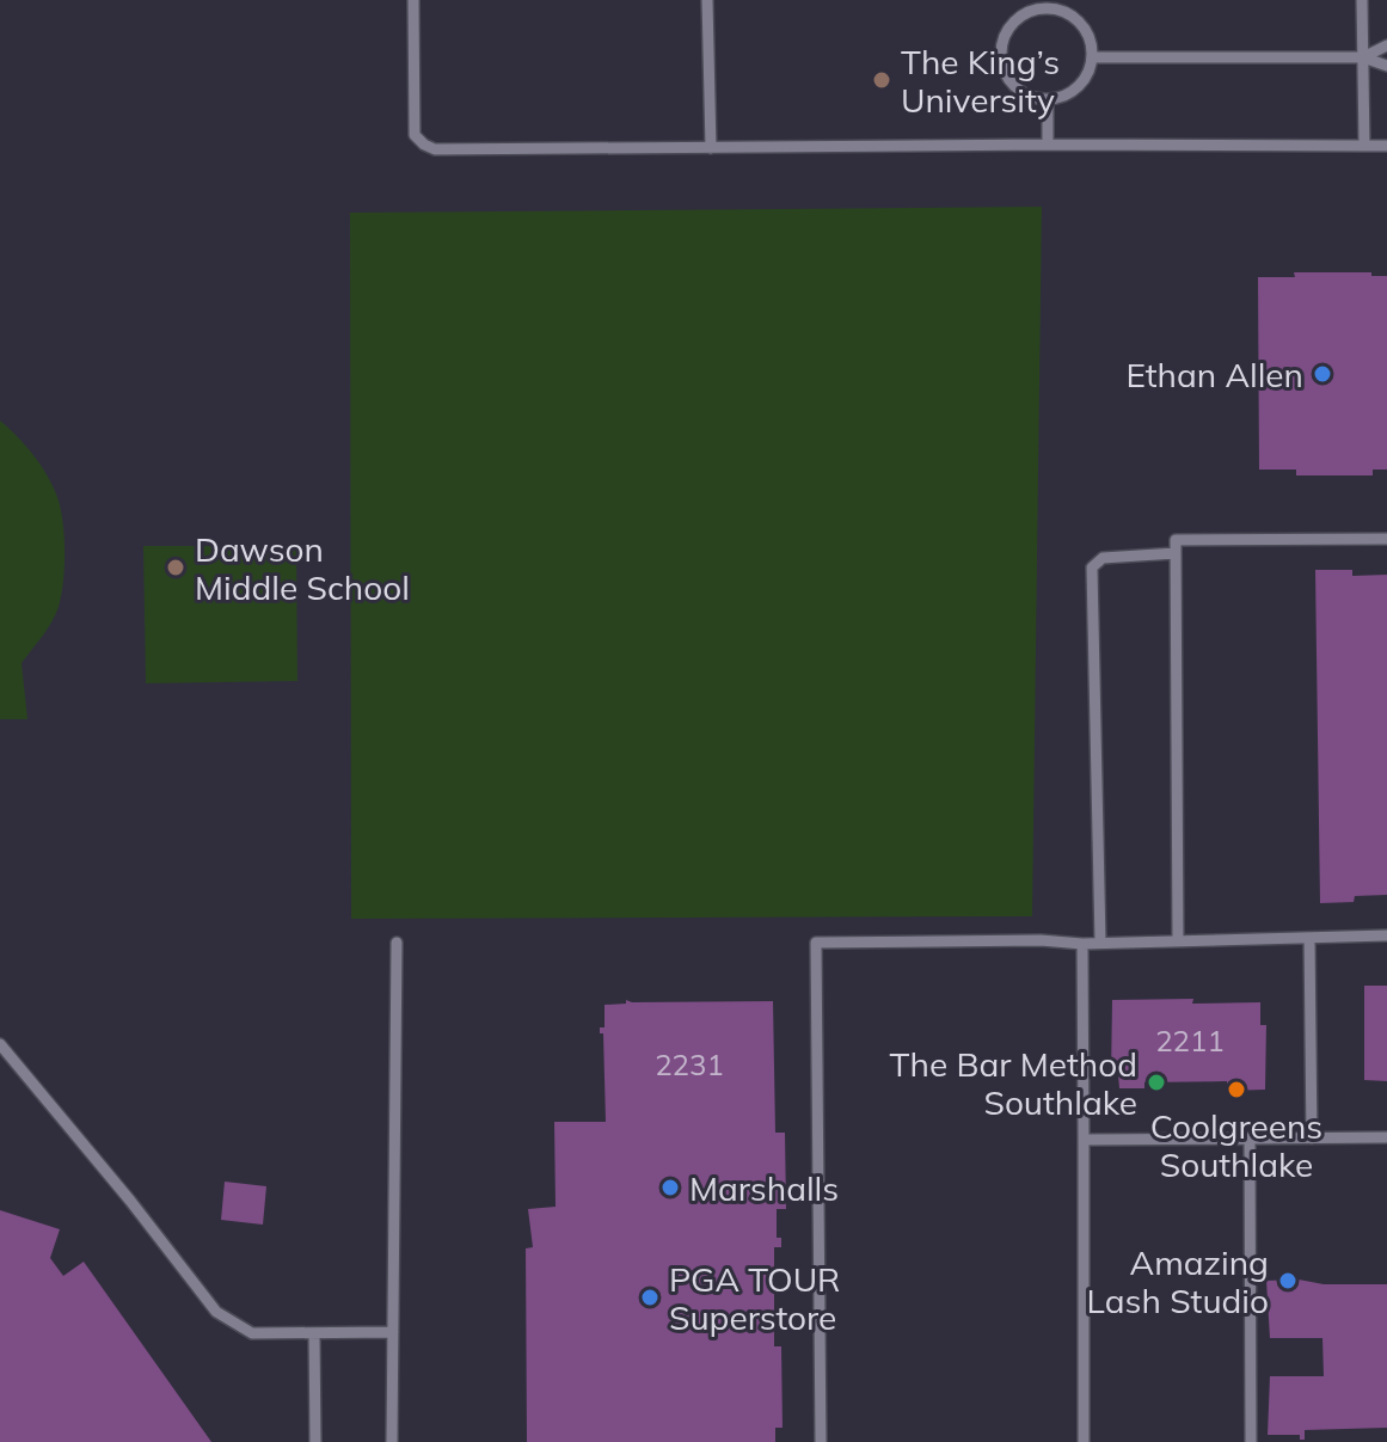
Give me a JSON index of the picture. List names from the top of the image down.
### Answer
{
  "places": [
    "The King’s University",
    "Ethan Allen",
    "Dawson Middle School",
    "The Bar Method Southlake",
    "Coolgreens Southlake",
    "Marshalls",
    "Amazing Lash Studio",
    "PGA TOUR Superstore"
  ],
  "house_numbers": ["2211", "2231"]
}
